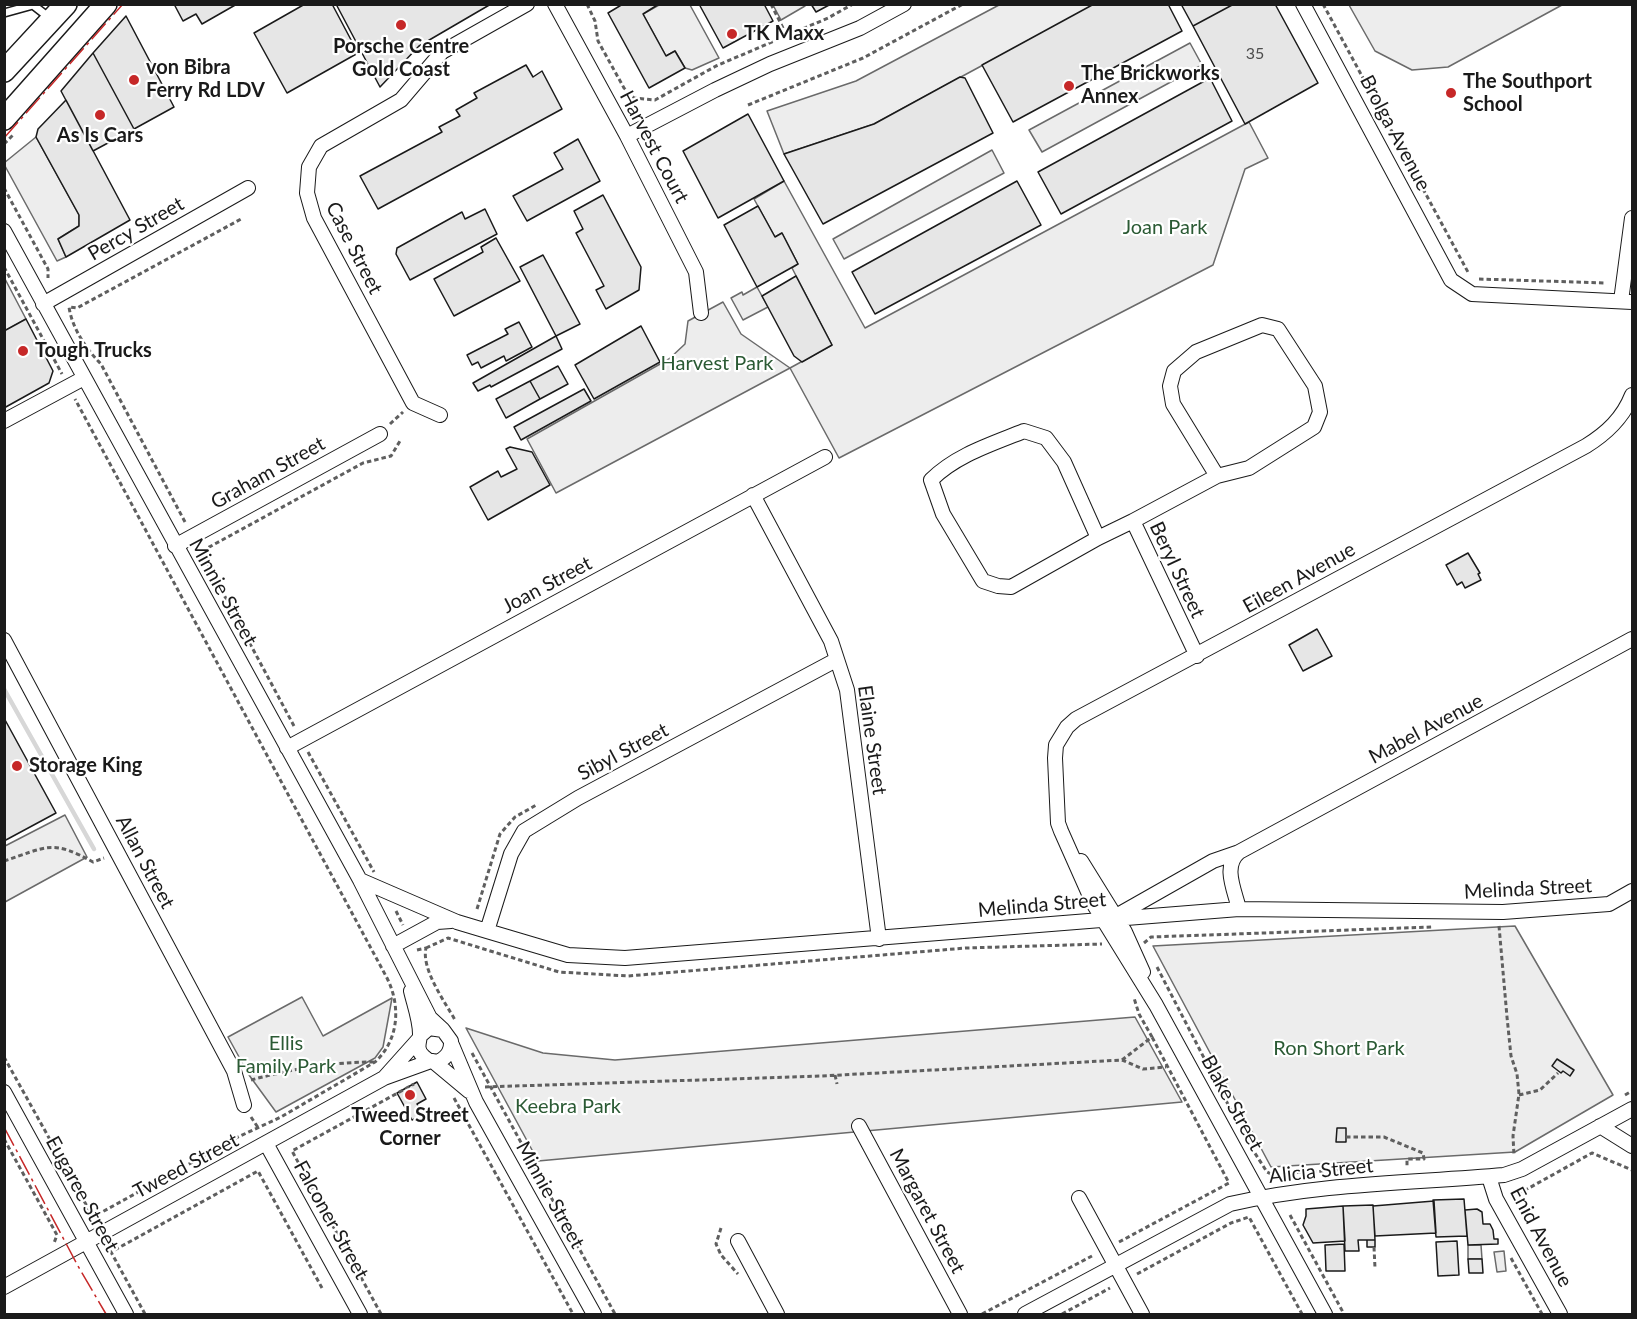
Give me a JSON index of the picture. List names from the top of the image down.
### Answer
{
  "streets": {
    "street": [
      "Brolga Avenue",
      "Harvest Court",
      "Percy Street",
      "Case Street",
      "Graham Street",
      "Beryl Street",
      "Eileen Avenue",
      "Joan Street",
      "Minnie Street",
      "Mabel Avenue",
      "Elaine Street",
      "Sibyl Street",
      "Allan Street",
      "Melinda Street",
      "Blake Street",
      "Tweed Street",
      "Alicia Street",
      "Eugaree Street",
      "Margaret Street",
      "Falconer Street",
      "Enid Avenue"
    ]
  },
  "crossings": [
    ["Percy Street", "Minnie Street"],
    ["Graham Street", "Minnie Street"],
    ["Beryl Street", "Eileen Avenue"],
    ["Eileen Avenue", "Blake Street"],
    ["Joan Street", "Minnie Street"],
    ["Joan Street", "Elaine Street"],
    ["Minnie Street", "Melinda Street"],
    ["Minnie Street", "Tweed Street"],
    ["Mabel Avenue", "Melinda Street"],
    ["Mabel Avenue", "Blake Street"],
    ["Elaine Street", "Sibyl Street"],
    ["Elaine Street", "Melinda Street"],
    ["Sibyl Street", "Melinda Street"],
    ["Melinda Street", "Blake Street"],
    ["Blake Street", "Alicia Street"],
    ["Tweed Street", "Eugaree Street"],
    ["Tweed Street", "Falconer Street"],
    ["Alicia Street", "Enid Avenue"]
  ],
  "parks": [
    "Joan Park",
    "Harvest Park",
    "Ellis Family Park",
    "Ron Short Park",
    "Keebra Park"
  ],
  "places": [
    "Porsche Centre Gold Coast",
    "TK Maxx",
    "von Bibra Ferry Rd LDV",
    "The Brickworks Annex",
    "The Southport School",
    "As Is Cars",
    "Tough Trucks",
    "Storage King",
    "Tweed Street Corner"
  ],
  "house_numbers": ["35"]
}
